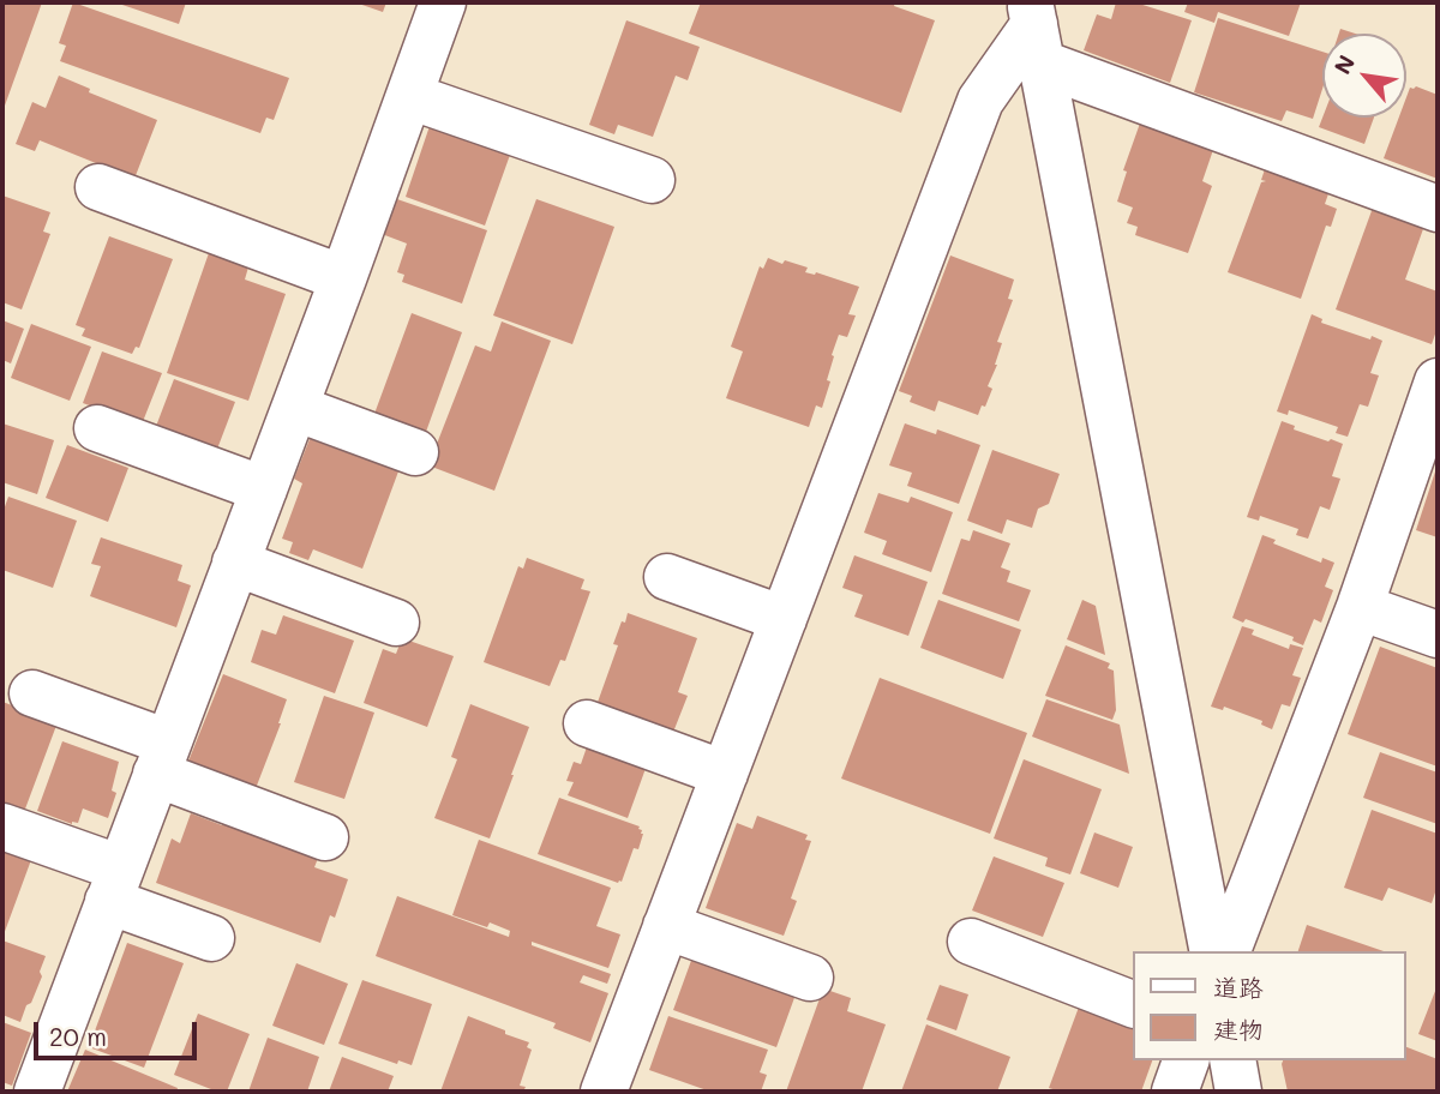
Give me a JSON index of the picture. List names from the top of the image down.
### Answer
{
  "legend": ["道路", "建物"],
  "scale_bar": "20 m",
  "north": "top left"
}
